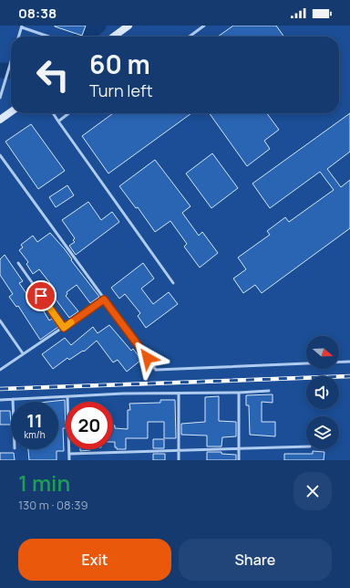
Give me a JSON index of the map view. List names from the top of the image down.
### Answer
{
  "north": "right",
  "page": {
    "status": "08:38",
    "turn": ["60 m", "Turn left"],
    "speed": "11 km/h",
    "limit": "20",
    "heading": ["1 min", "130 m · 08:39"],
    "buttons": ["Exit", "Share"]
  }
}
